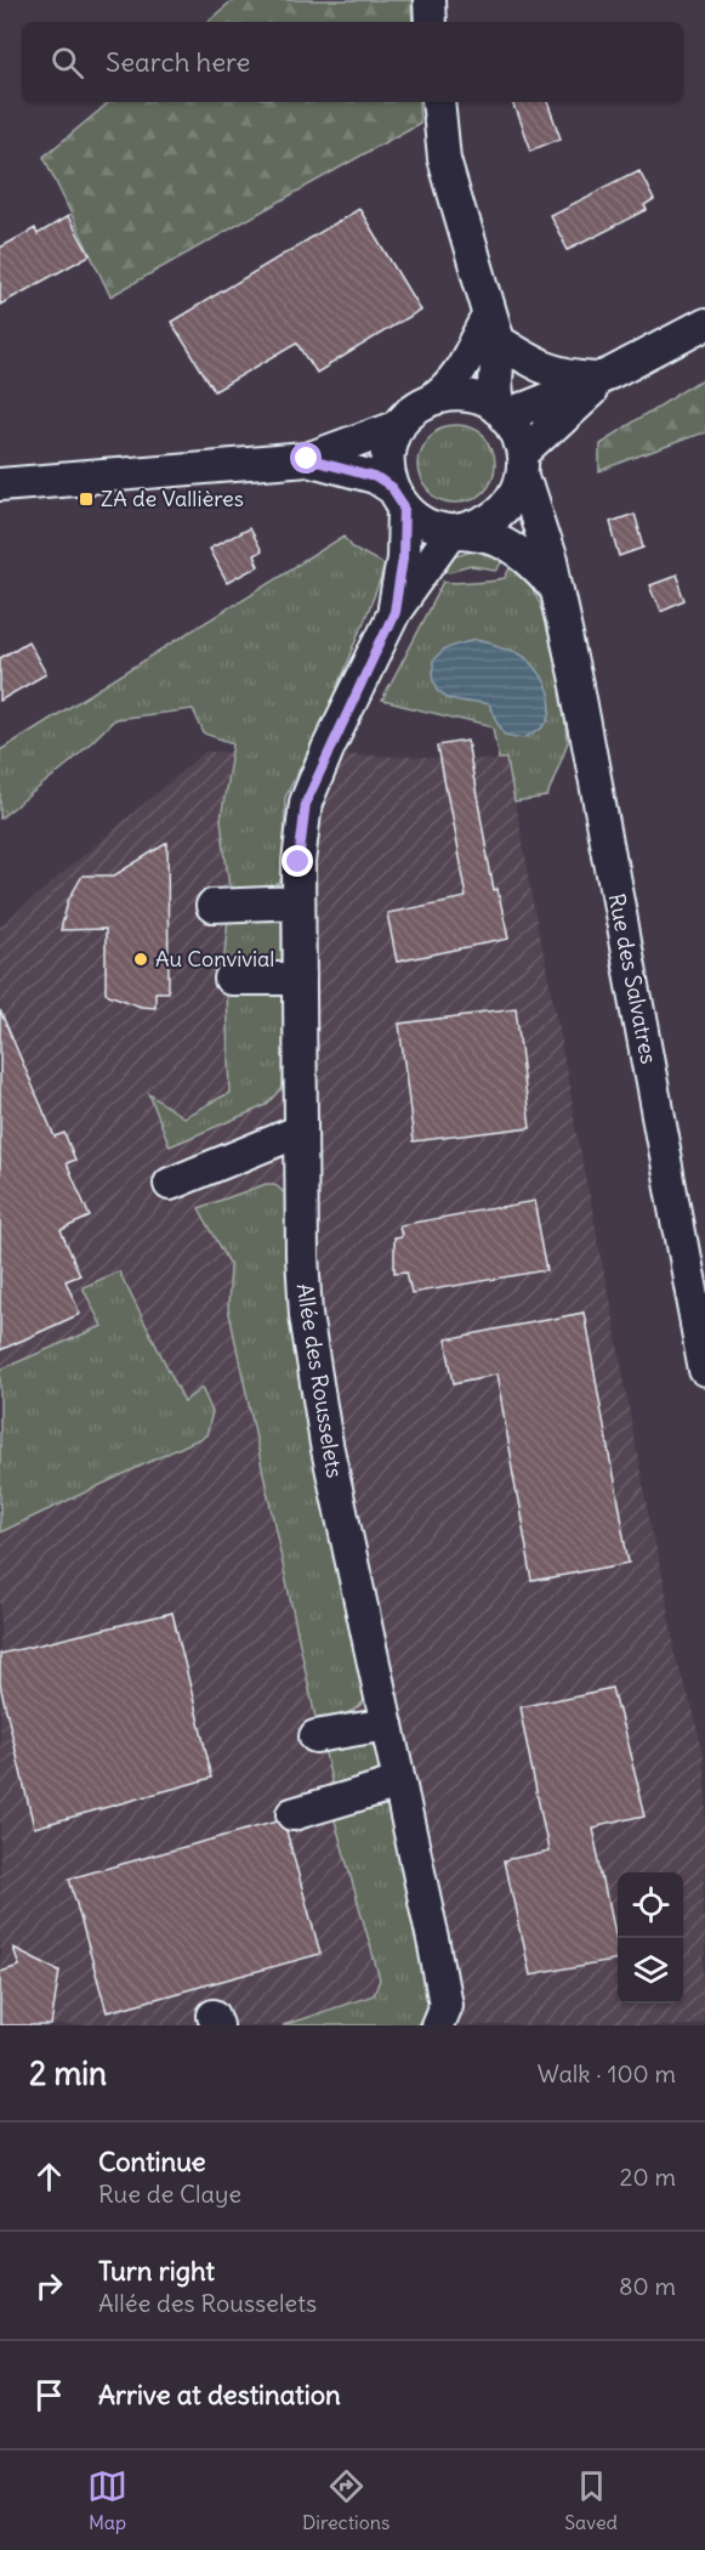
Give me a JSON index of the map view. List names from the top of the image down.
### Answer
{
  "streets": {
    "street": ["Rue des Salvatres", "Allée des Rousselets"]
  },
  "crossings": [
    ["Rue des Salvatres", "Allée des Rousselets"]
  ],
  "places": {
    "transit": ["ZA de Vallières"],
    "other": ["Au Convivial"]
  },
  "page": {
    "search": "Search here",
    "heading": ["2 min", "Walk · 100 m"],
    "list": [
      ["Continue", "Rue de Claye", "20 m"],
      ["Turn right", "Allée des Rousselets", "80 m"],
      "Arrive at destination"
    ],
    "nav": ["Map", "Directions", "Saved"]
  }
}
